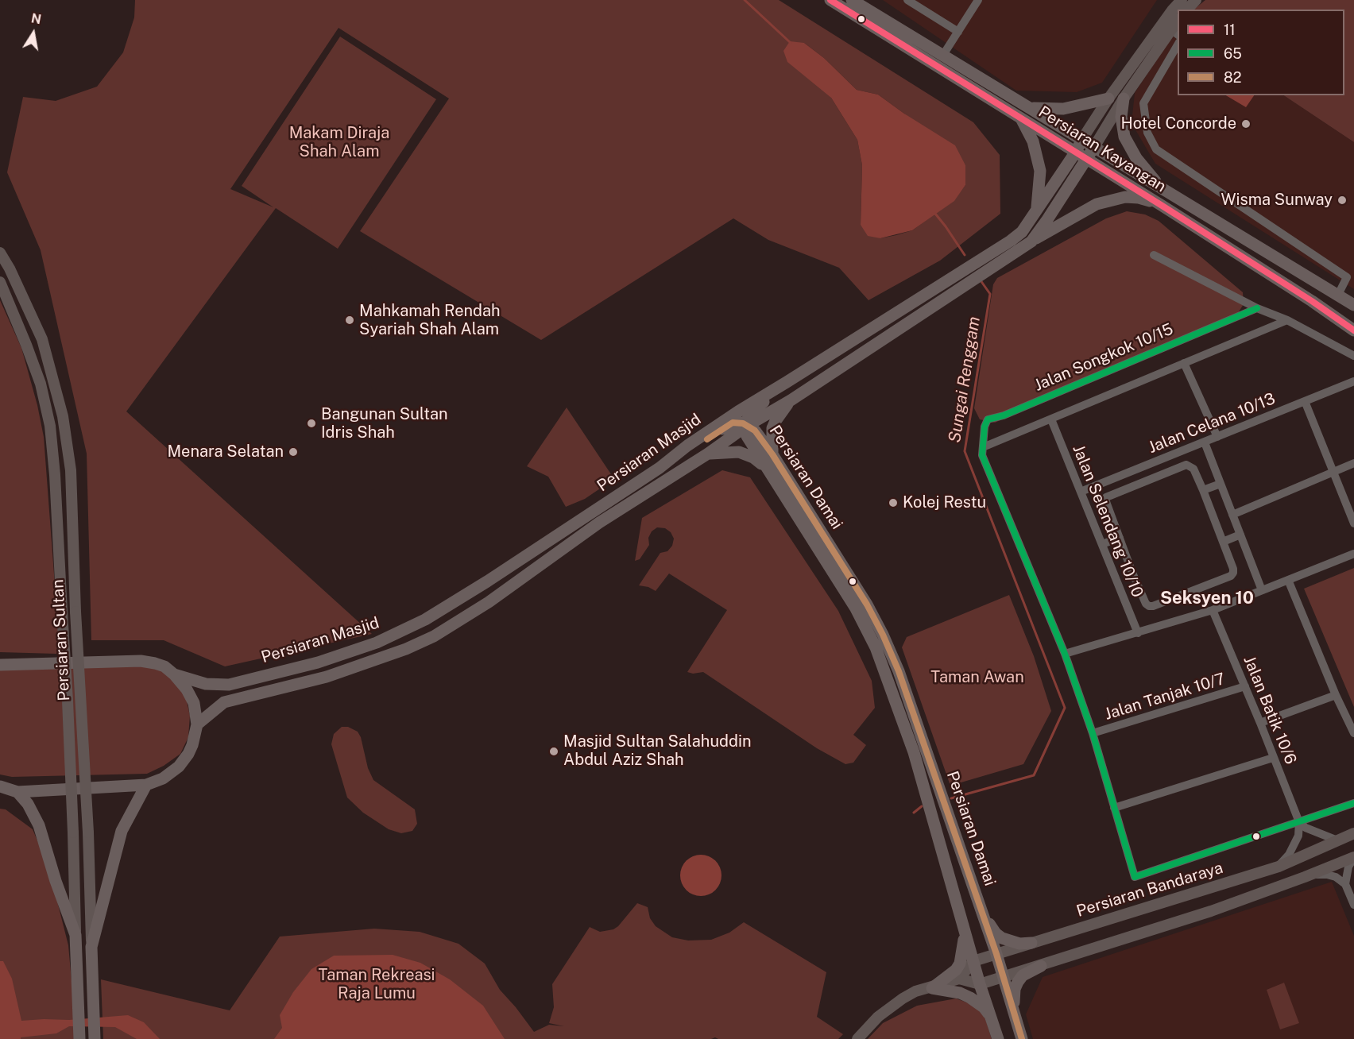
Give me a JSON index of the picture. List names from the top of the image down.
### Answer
{
  "streets": {
    "main road": [
      "Persiaran Kayangan",
      "Persiaran Masjid",
      "Persiaran Damai",
      "Persiaran Sultan"
    ],
    "street": [
      "Jalan Songkok 10/15",
      "Jalan Celana 10/13",
      "Jalan Selendang 10/10",
      "Jalan Tanjak 10/7",
      "Jalan Batik 10/6",
      "Persiaran Bandaraya"
    ]
  },
  "crossings": [
    ["Persiaran Kayangan", "Persiaran Masjid"],
    ["Jalan Celana 10/13", "Jalan Selendang 10/10"],
    ["Persiaran Masjid", "Persiaran Damai"],
    ["Persiaran Damai", "Persiaran Bandaraya"],
    ["Jalan Tanjak 10/7", "Jalan Batik 10/6"]
  ],
  "districts": ["Seksyen 10"],
  "water": ["Sungai Renggam"],
  "parks": ["Makam Diraja Shah Alam", "Taman Awan", "Taman Rekreasi Raja Lumu"],
  "places": [
    "Hotel Concorde",
    "Wisma Sunway",
    "Mahkamah Rendah Syariah Shah Alam",
    "Bangunan Sultan Idris Shah",
    "Menara Selatan",
    "Kolej Restu",
    "Masjid Sultan Salahuddin Abdul Aziz Shah"
  ],
  "lines": ["transit line 11", "transit line 65", "transit line 82"],
  "legend": ["11", "65", "82"],
  "north": "top"
}
